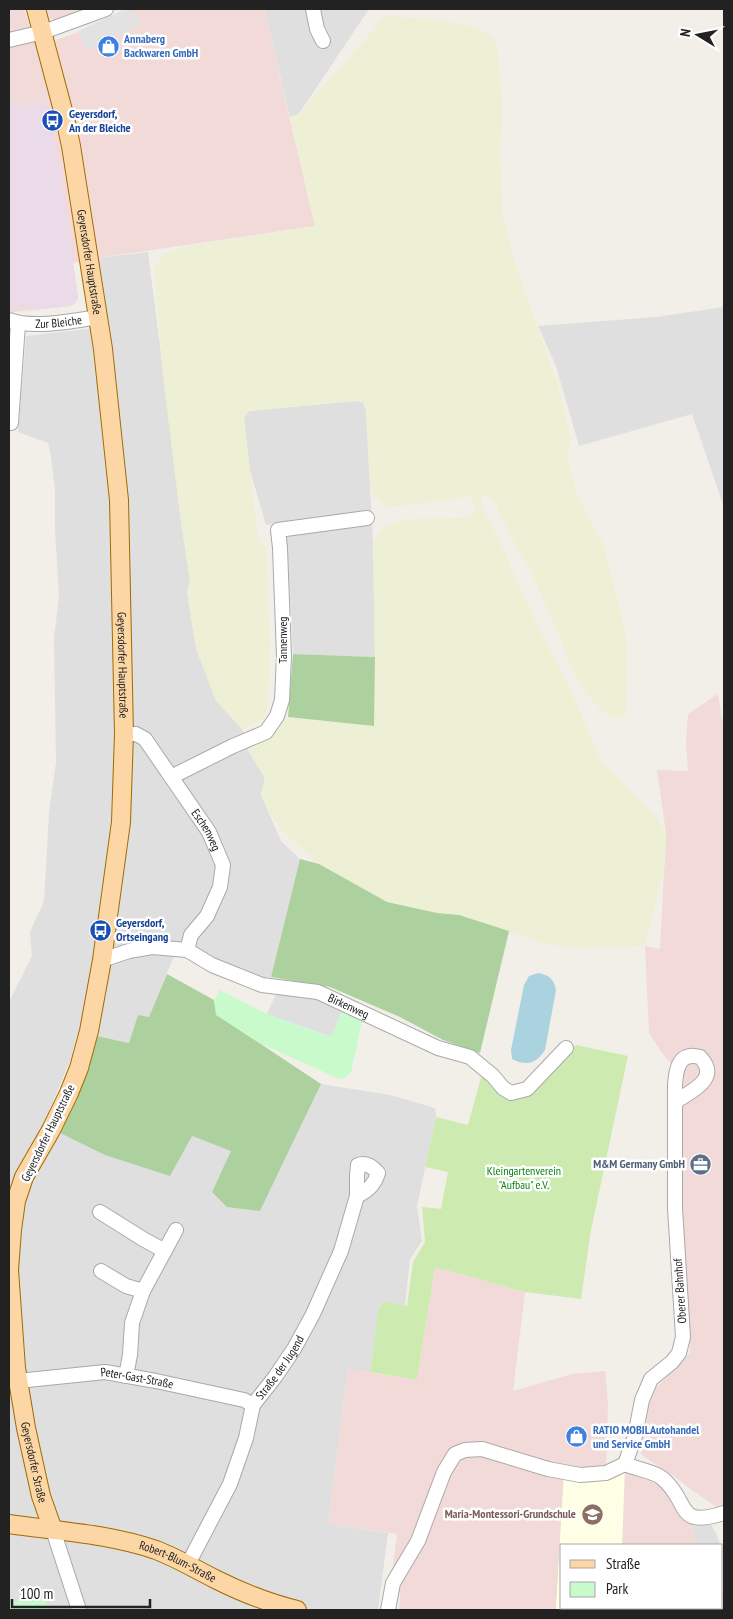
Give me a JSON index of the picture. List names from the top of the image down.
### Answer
{
  "streets": {
    "main road": ["Geyersdorfer Hauptstraße", "Geyersdorfer Straße", "Robert-Blum-Straße"],
    "street": [
      "Zur Bleiche",
      "Tannenweg",
      "Eschenweg",
      "Birkenweg",
      "Oberer Bahnhof",
      "Straße der Jugend",
      "Peter-Gast-Straße"
    ]
  },
  "crossings": [
    ["Geyersdorfer Hauptstraße", "Zur Bleiche"],
    ["Geyersdorfer Hauptstraße", "Eschenweg"],
    ["Geyersdorfer Hauptstraße", "Birkenweg"],
    ["Geyersdorfer Hauptstraße", "Geyersdorfer Straße"],
    ["Tannenweg", "Eschenweg"],
    ["Eschenweg", "Birkenweg"],
    ["Straße der Jugend", "Peter-Gast-Straße"],
    ["Straße der Jugend", "Robert-Blum-Straße"],
    ["Peter-Gast-Straße", "Geyersdorfer Straße"],
    ["Geyersdorfer Straße", "Robert-Blum-Straße"]
  ],
  "parks": ["Kleingartenverein \"Aufbau\" e.V."],
  "places": {
    "shop": ["Annaberg Backwaren GmbH", "RATIO MOBILAutohandel und Service GmbH"],
    "bus stop": ["Geyersdorf, An der Bleiche", "Geyersdorf, Ortseingang"],
    "office": ["M&M Germany GmbH"],
    "school or university": ["Maria-Montessori-Grundschule"]
  },
  "legend": ["Straße", "Park"],
  "scale_bar": "100 m",
  "north": "left"
}
